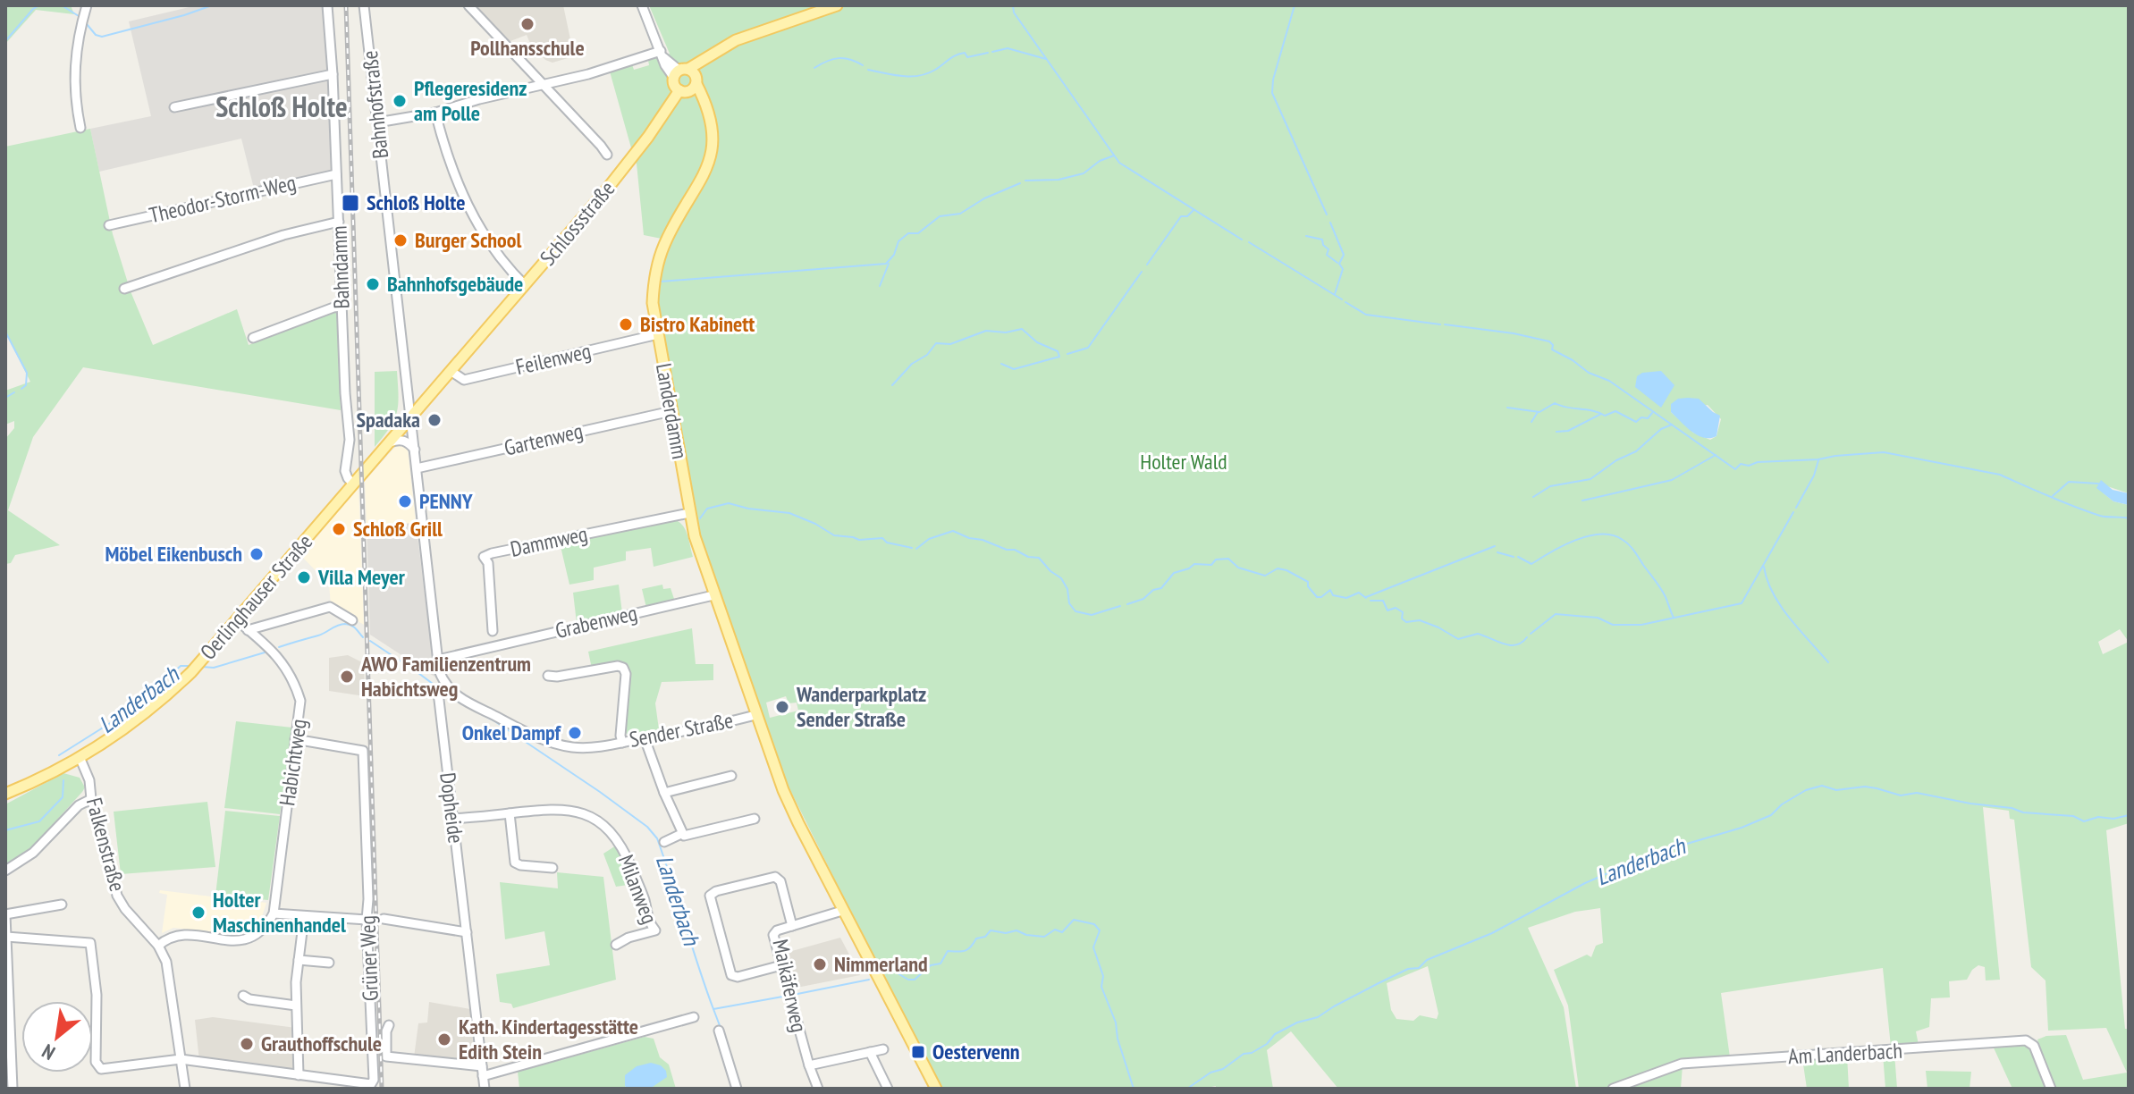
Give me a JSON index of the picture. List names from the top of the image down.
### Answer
{
  "streets": {
    "main road": [
      "Schlossstraße",
      "Landerdamm",
      "Oerlinghauser Straße",
      "Sender Straße"
    ],
    "street": [
      "Bahnhofstraße",
      "Theodor-Storm-Weg",
      "Bahndamm",
      "Feilenweg",
      "Gartenweg",
      "Dammweg",
      "Grabenweg",
      "Habichtweg",
      "Dopheide",
      "Falkenstraße",
      "Milanweg",
      "Grüner Weg",
      "Maikäferweg",
      "Am Landerbach"
    ]
  },
  "crossings": [
    ["Bahnhofstraße", "Schlossstraße"],
    ["Bahnhofstraße", "Oerlinghauser Straße"],
    ["Theodor-Storm-Weg", "Bahndamm"],
    ["Schlossstraße", "Feilenweg"],
    ["Schlossstraße", "Landerdamm"],
    ["Schlossstraße", "Oerlinghauser Straße"],
    ["Bahndamm", "Oerlinghauser Straße"],
    ["Feilenweg", "Landerdamm"],
    ["Landerdamm", "Gartenweg"],
    ["Landerdamm", "Dammweg"],
    ["Landerdamm", "Grabenweg"],
    ["Landerdamm", "Sender Straße"],
    ["Oerlinghauser Straße", "Habichtweg"],
    ["Oerlinghauser Straße", "Falkenstraße"],
    ["Sender Straße", "Dopheide"],
    ["Sender Straße", "Maikäferweg"],
    ["Habichtweg", "Grüner Weg"],
    ["Dopheide", "Milanweg"],
    ["Falkenstraße", "Grüner Weg"]
  ],
  "districts": ["Schloß Holte"],
  "water": ["Landerbach"],
  "parks": ["Holter Wald"],
  "places": {
    "other": [
      "Pollhansschule",
      "Pflegeresidenz am Polle",
      "Burger School",
      "Bahnhofsgebäude",
      "Bistro Kabinett",
      "Spadaka",
      "PENNY",
      "Schloß Grill",
      "Möbel Eikenbusch",
      "Villa Meyer",
      "AWO Familienzentrum Habichtsweg",
      "Wanderparkplatz Sender Straße",
      "Onkel Dampf",
      "Holter Maschinenhandel",
      "Nimmerland",
      "Kath. Kindertagesstätte Edith Stein",
      "Grauthoffschule"
    ],
    "transit": ["Schloß Holte", "Oestervenn"]
  },
  "north": "bottom left"
}
